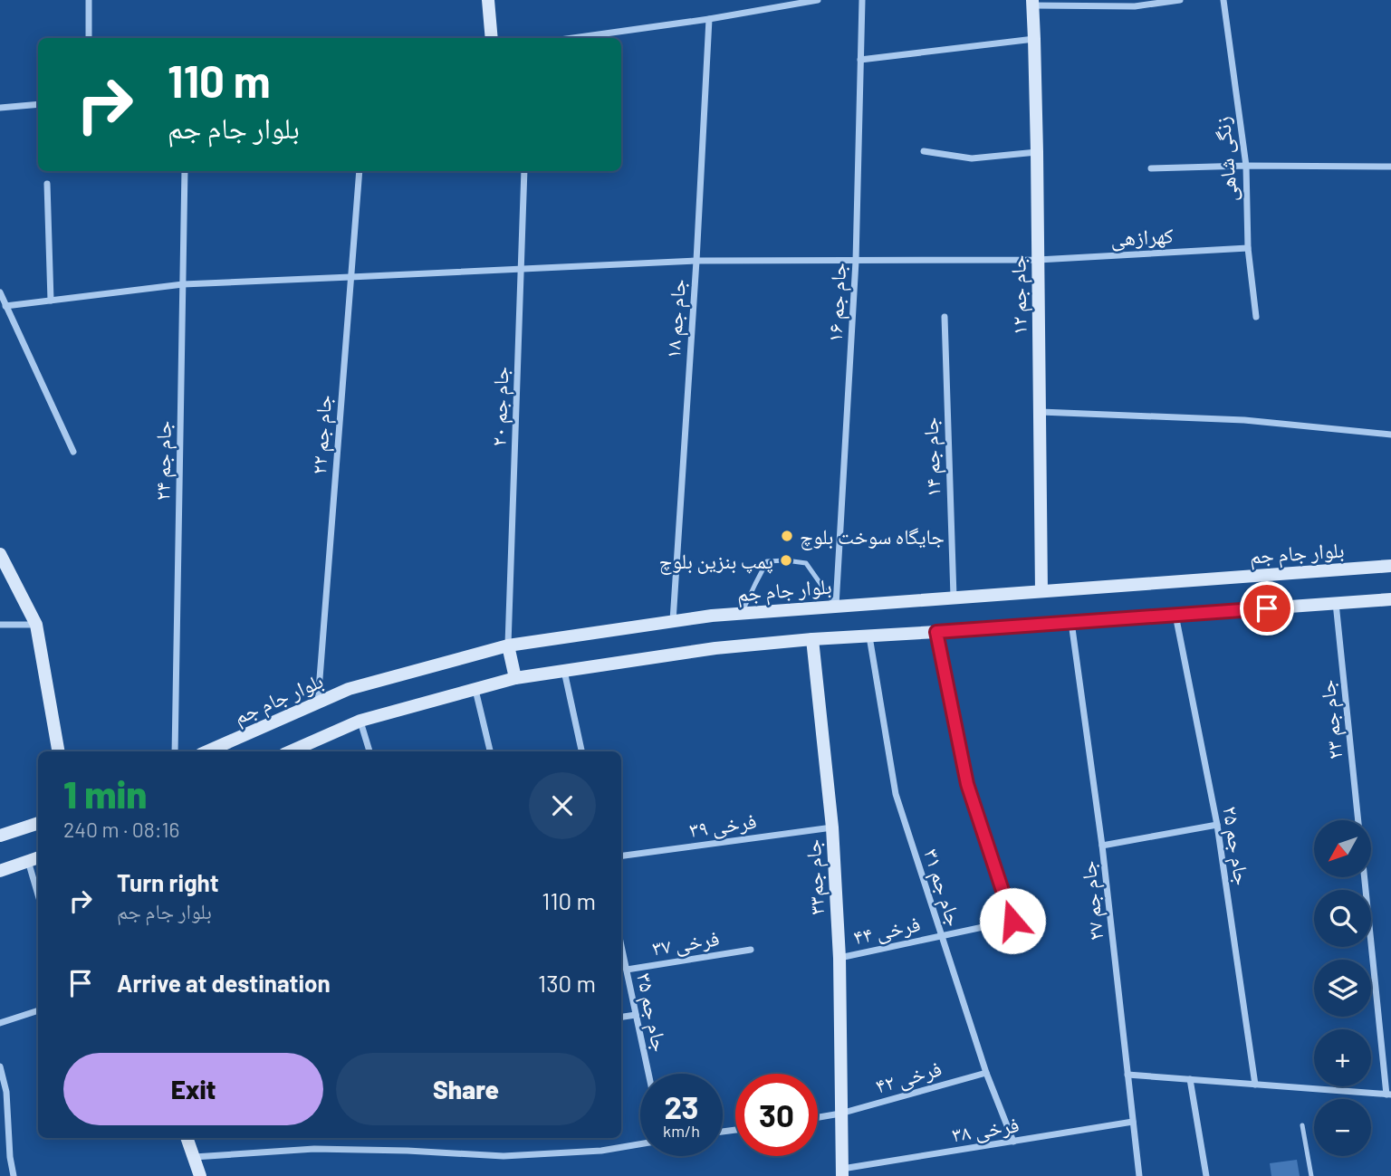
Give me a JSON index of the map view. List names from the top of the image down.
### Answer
{
  "streets": {
    "main road": ["جام جم ۱۲", "بلوار جام جم", "جام جم۳۳"],
    "street": [
      "زنگی شاهی",
      "کهرازهی",
      "جام جم ۱۶",
      "جام جم ۱۸",
      "جام جم ۲۰",
      "جام جم ۲۲",
      "جام جم ۱۴",
      "جام جم ۲۴",
      "جام جم ۲۳",
      "فرخی ۳۹",
      "جام جم ۲۵",
      "جام جم ۳۱",
      "جام جم ۲۷",
      "فرخی ۴۴",
      "فرخی ۳۷",
      "جام جم ۳۵",
      "فرخی ۴۲",
      "فرخی ۳۸"
    ]
  },
  "crossings": [
    ["زنگی شاهی", "کهرازهی"],
    ["کهرازهی", "جام جم ۱۲"],
    ["کهرازهی", "جام جم ۱۶"],
    ["کهرازهی", "جام جم ۱۸"],
    ["کهرازهی", "جام جم ۲۰"],
    ["کهرازهی", "جام جم ۲۲"],
    ["کهرازهی", "جام جم ۲۴"],
    ["جام جم ۱۲", "بلوار جام جم"],
    ["جام جم ۱۶", "بلوار جام جم"],
    ["جام جم ۱۸", "بلوار جام جم"],
    ["جام جم ۲۰", "بلوار جام جم"],
    ["جام جم ۲۲", "بلوار جام جم"],
    ["جام جم ۱۴", "بلوار جام جم"],
    ["فرخی ۳۹", "جام جم۳۳"],
    ["جام جم۳۳", "فرخی ۴۴"],
    ["جام جم۳۳", "فرخی ۴۲"],
    ["جام جم۳۳", "فرخی ۳۸"],
    ["جام جم ۳۱", "فرخی ۴۴"],
    ["جام جم ۳۱", "فرخی ۴۲"],
    ["جام جم ۳۱", "فرخی ۳۸"],
    ["جام جم ۲۷", "فرخی ۳۸"],
    ["فرخی ۳۷", "جام جم ۳۵"]
  ],
  "places": ["جایگاه سوخت بلوچ", "پمپ بنزین بلوچ"],
  "north": "bottom left",
  "page": {
    "turn": ["110 m", "بلوار جام جم"],
    "heading": ["1 min", "240 m · 08:16"],
    "map_buttons": ["+", "−"],
    "list": [
      {
        "name": "Turn right",
        "note": "بلوار جام جم",
        "value": "110 m"
      },
      {
        "name": "Arrive at destination",
        "value": "130 m"
      }
    ],
    "buttons": ["Exit", "Share"],
    "speed": "23 km/h",
    "limit": "30"
  }
}
